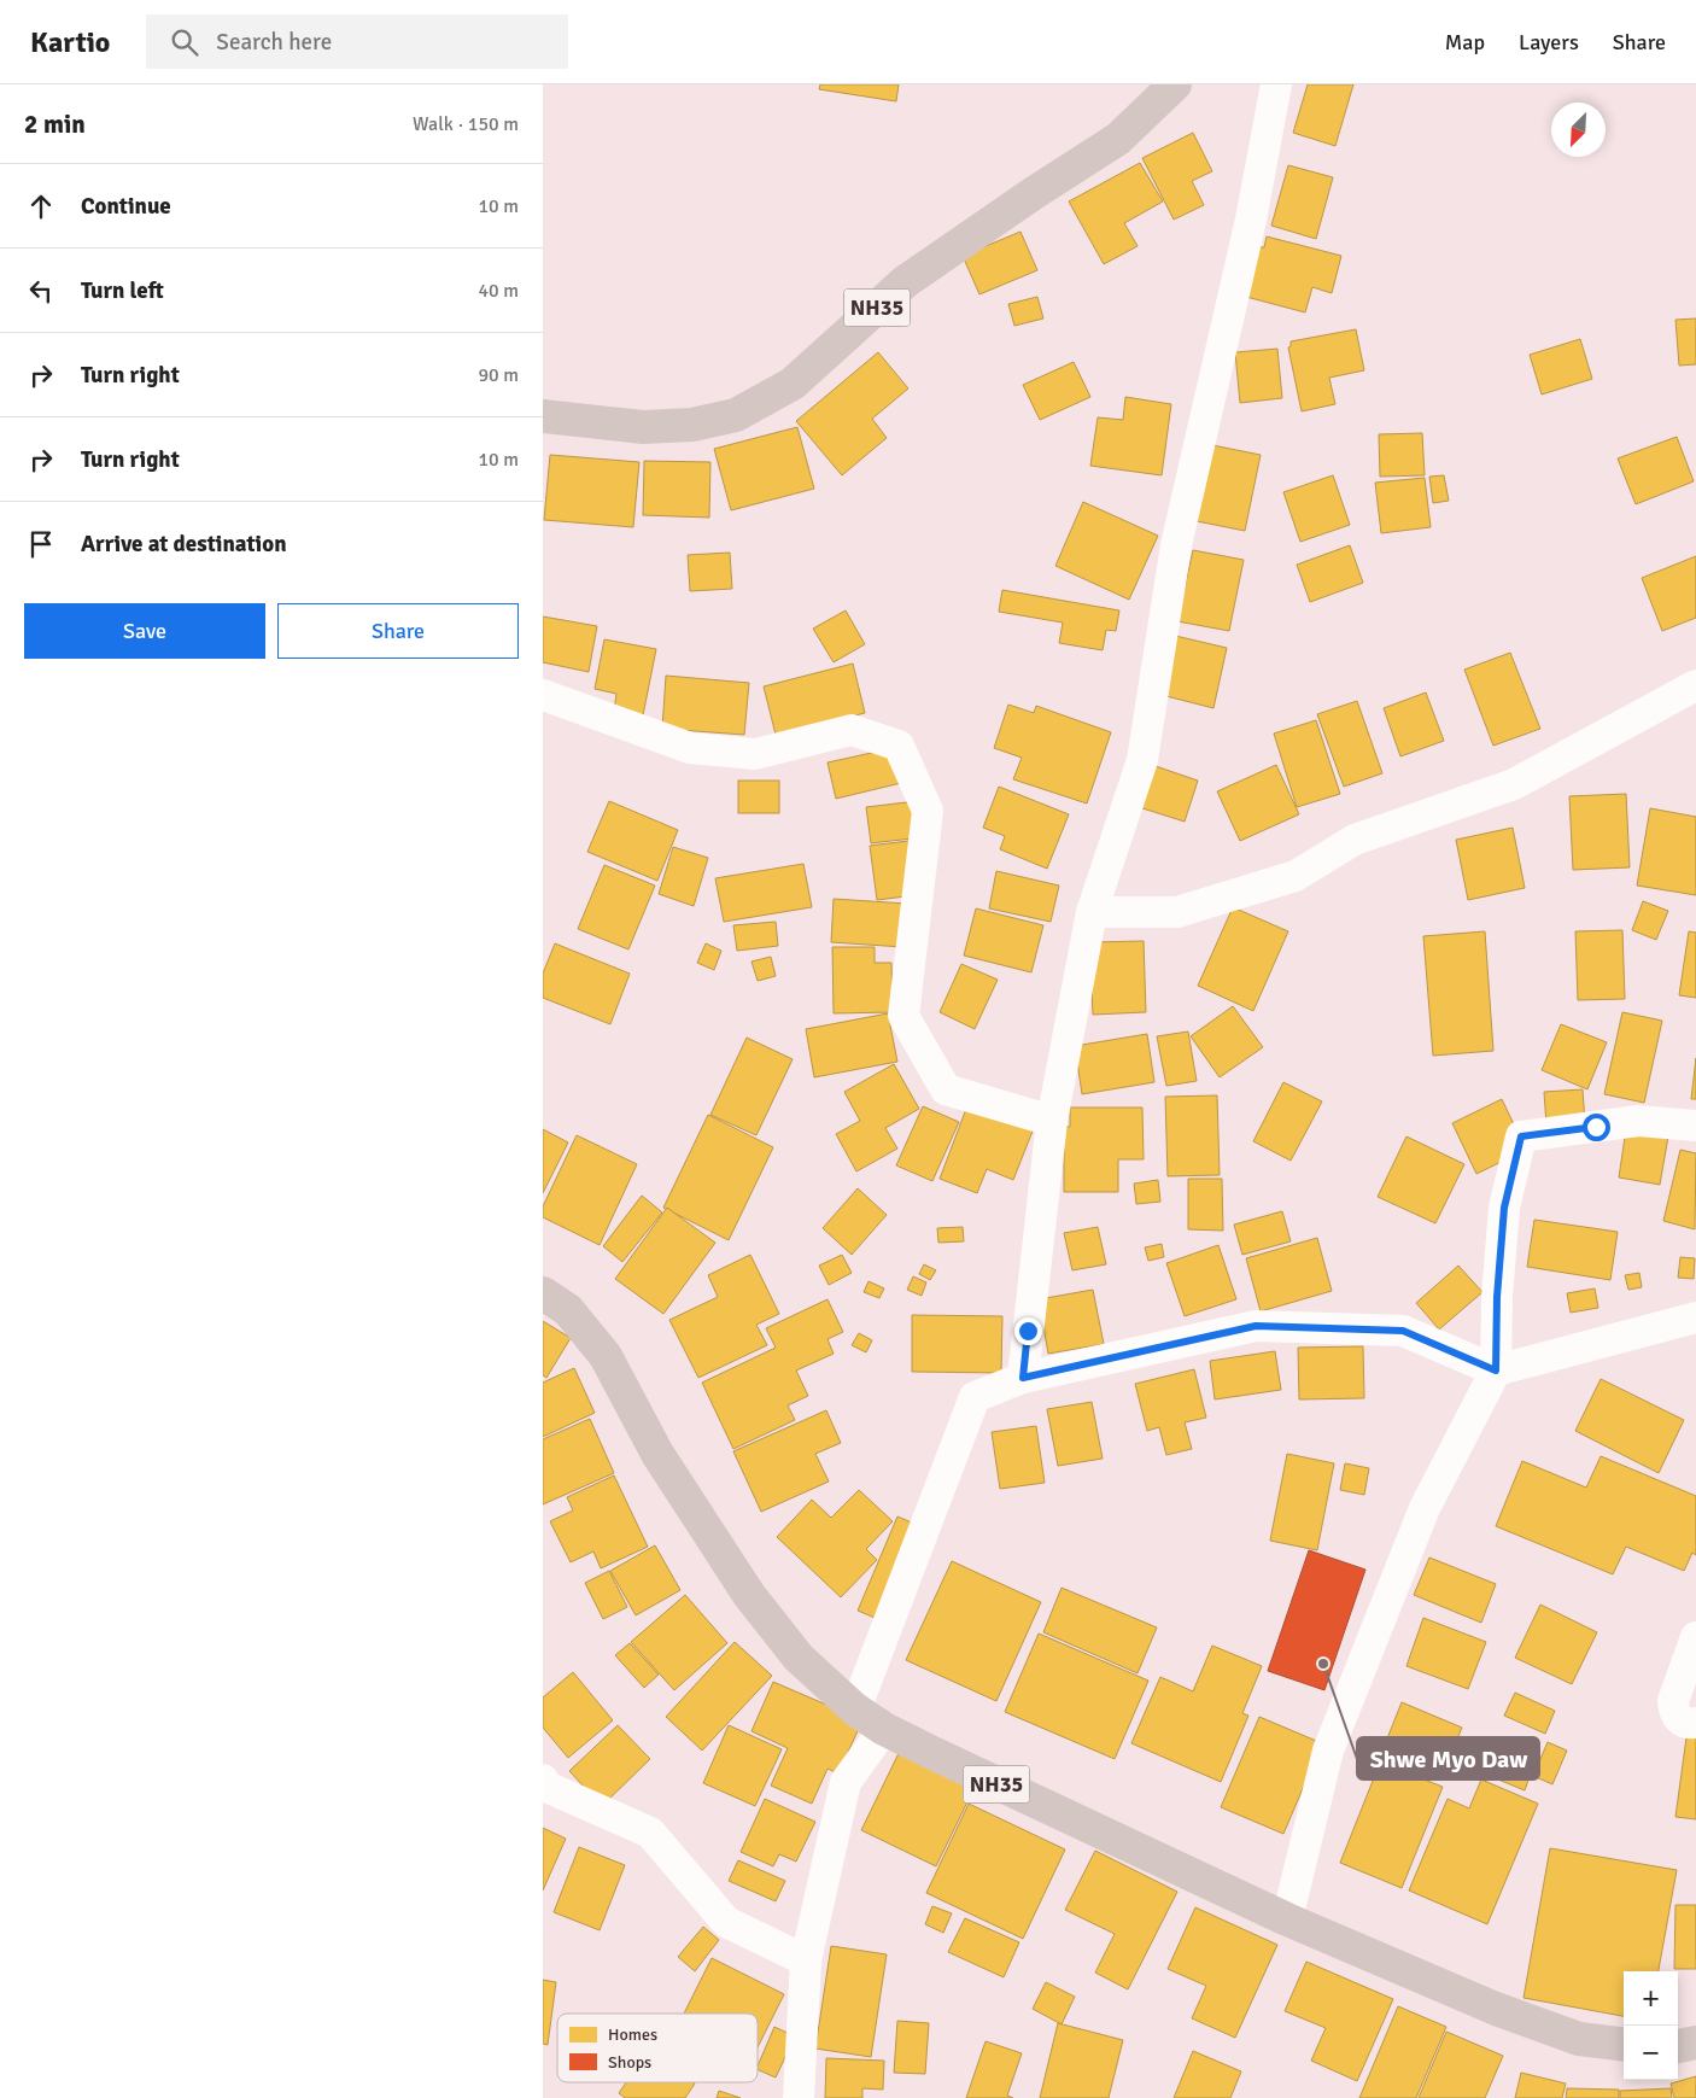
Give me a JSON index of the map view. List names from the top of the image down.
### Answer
{
  "streets": {
    "highway": ["NH35"]
  },
  "places": ["Shwe Myo Daw"],
  "legend": ["Homes", "Shops"],
  "north": "bottom left",
  "page": {
    "header": "Kartio",
    "search": "Search here",
    "nav": ["Map", "Layers", "Share"],
    "heading": ["2 min", "Walk · 150 m"],
    "list": [
      ["Continue", "10 m"],
      ["Turn left", "40 m"],
      ["Turn right", "90 m"],
      ["Turn right", "10 m"],
      "Arrive at destination"
    ],
    "buttons": ["Save", "Share"],
    "map_buttons": ["+", "−"]
  }
}
